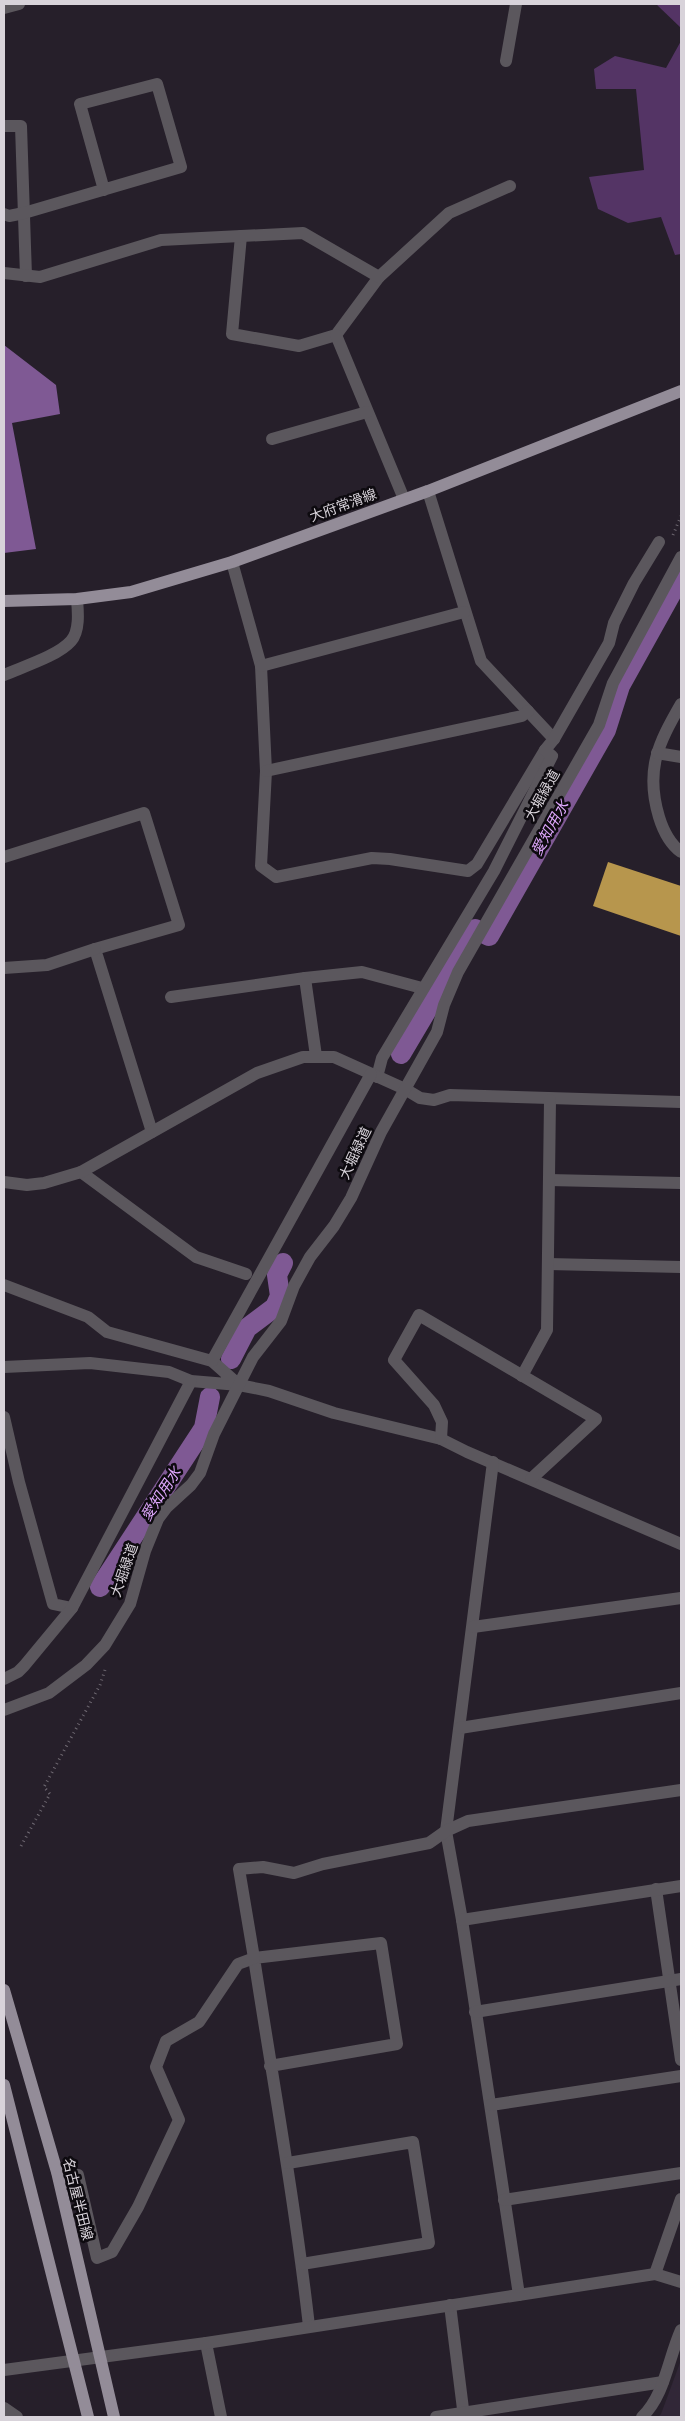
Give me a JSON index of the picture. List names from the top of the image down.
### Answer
{
  "streets": {
    "main road": ["大府常滑線", "名古屋半田線"],
    "street": ["大堀緑道"]
  },
  "water": ["愛知用水"]
}
